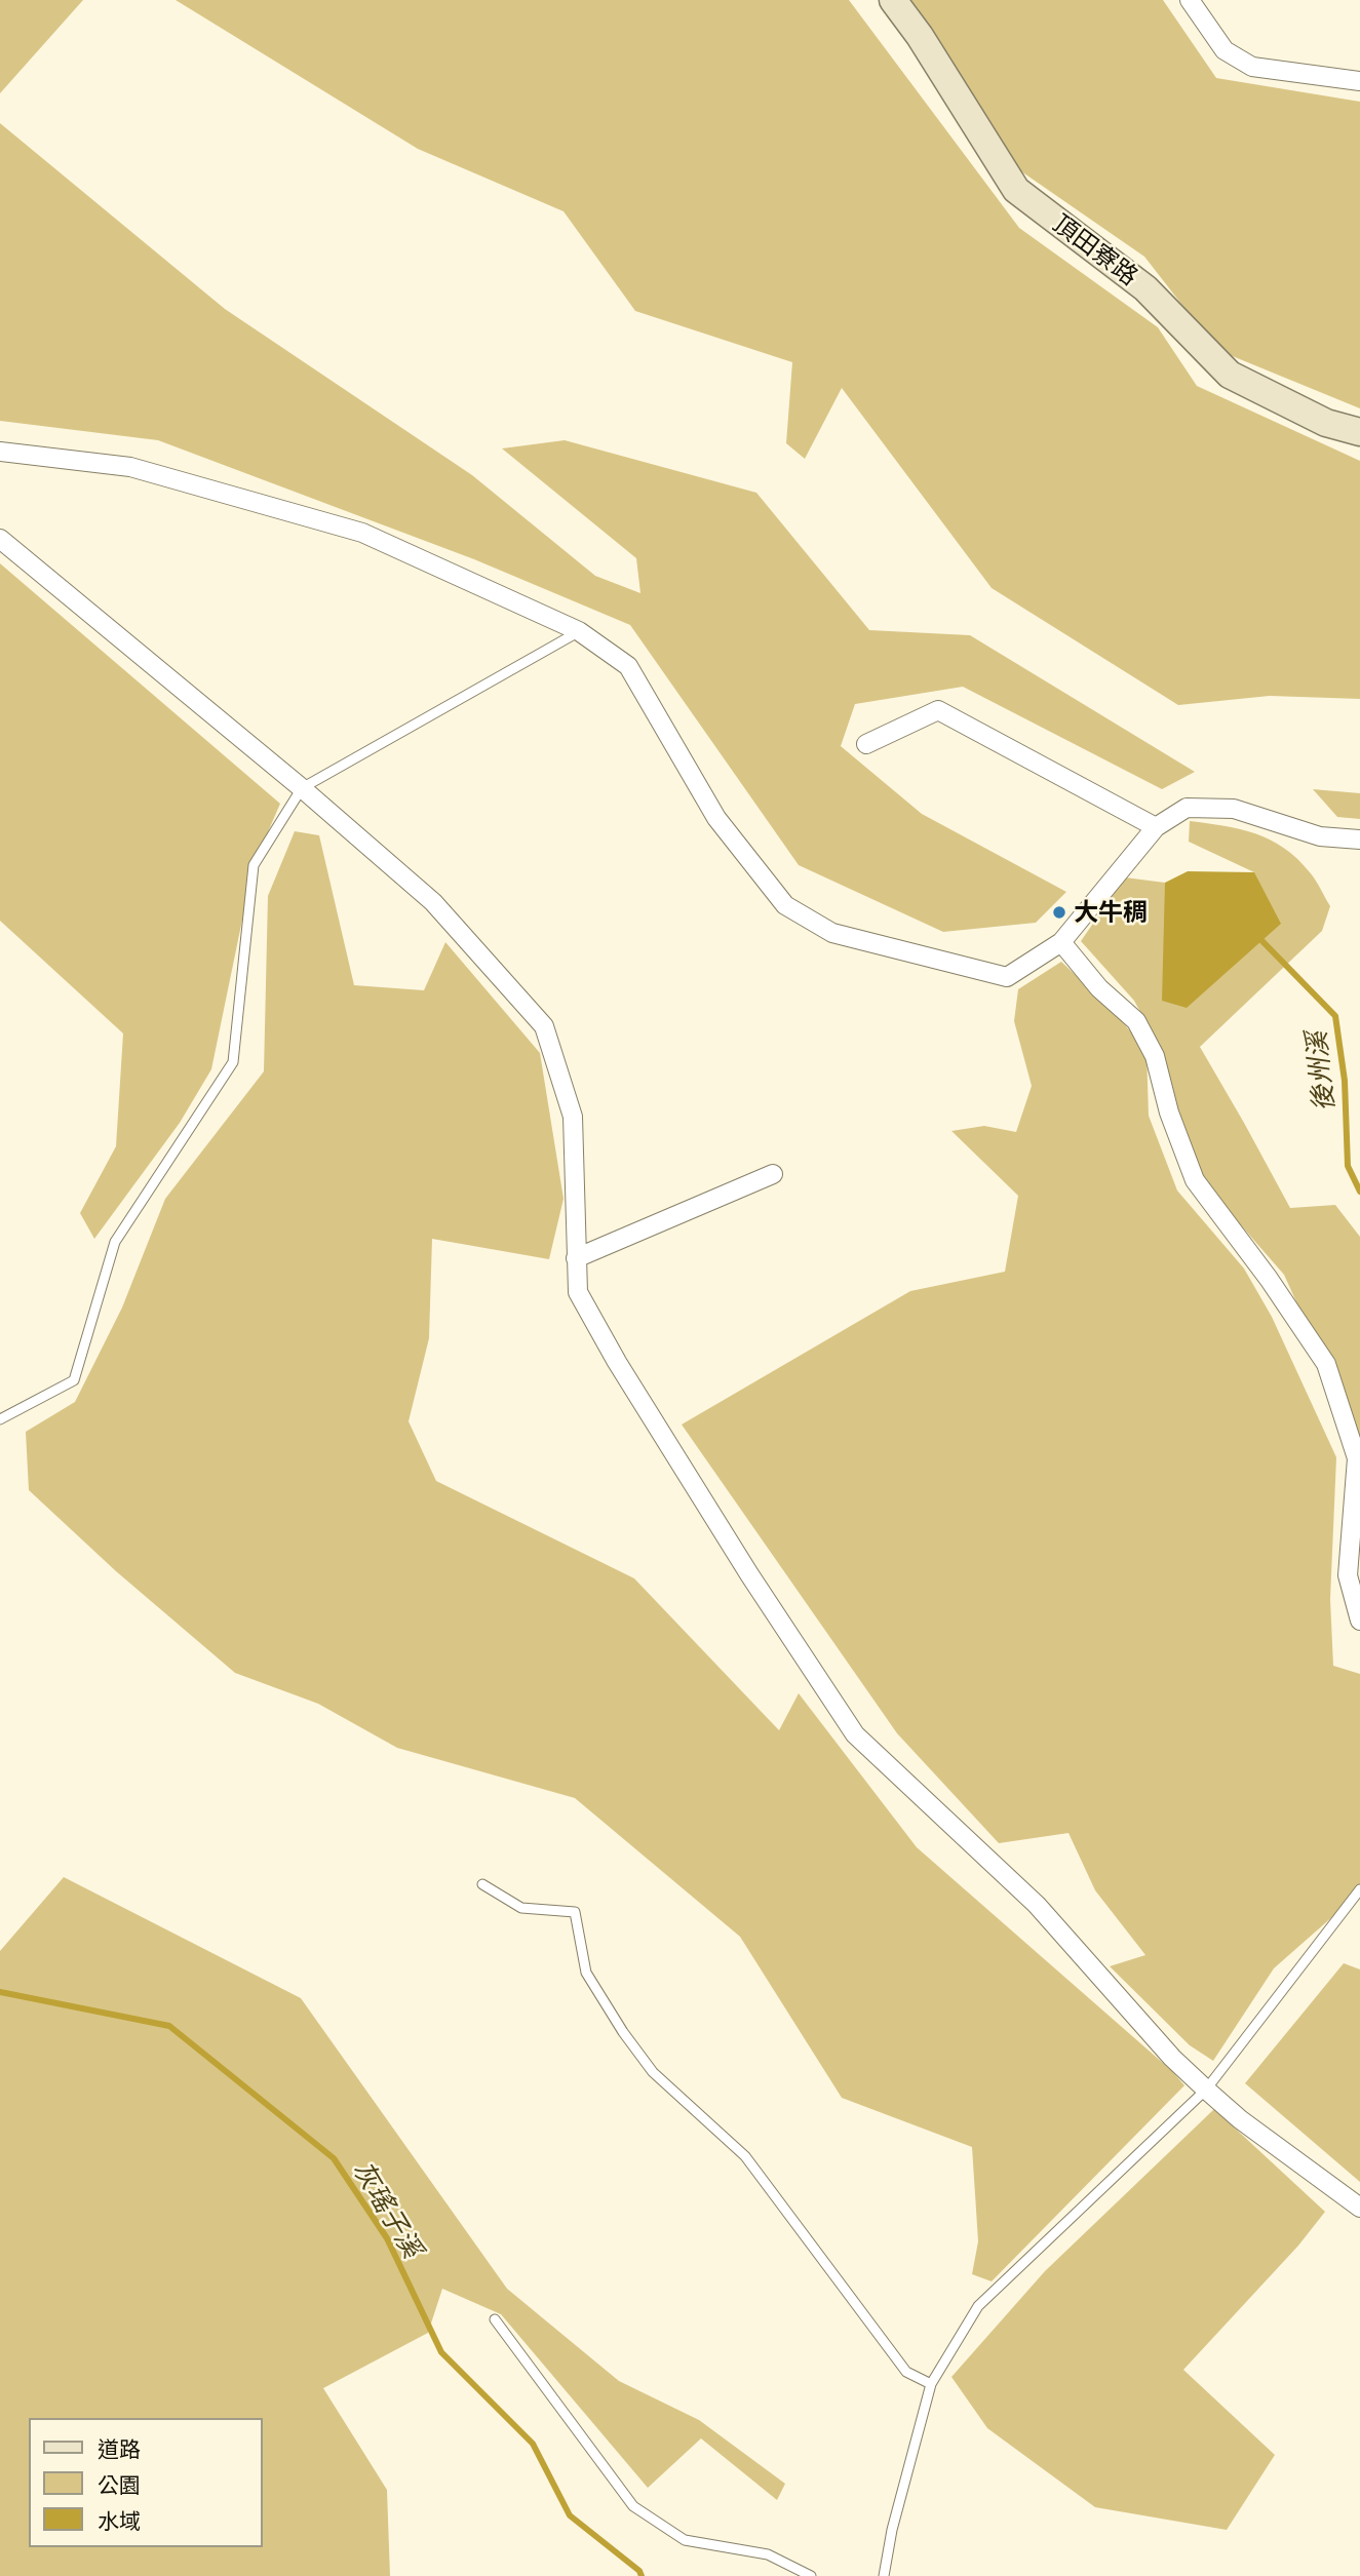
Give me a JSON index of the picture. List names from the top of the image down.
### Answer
{
  "streets": {
    "street": ["頂田寮路"]
  },
  "water": ["後州溪", "灰瑤子溪"],
  "places": ["大牛稠"],
  "legend": ["道路", "公園", "水域"]
}
